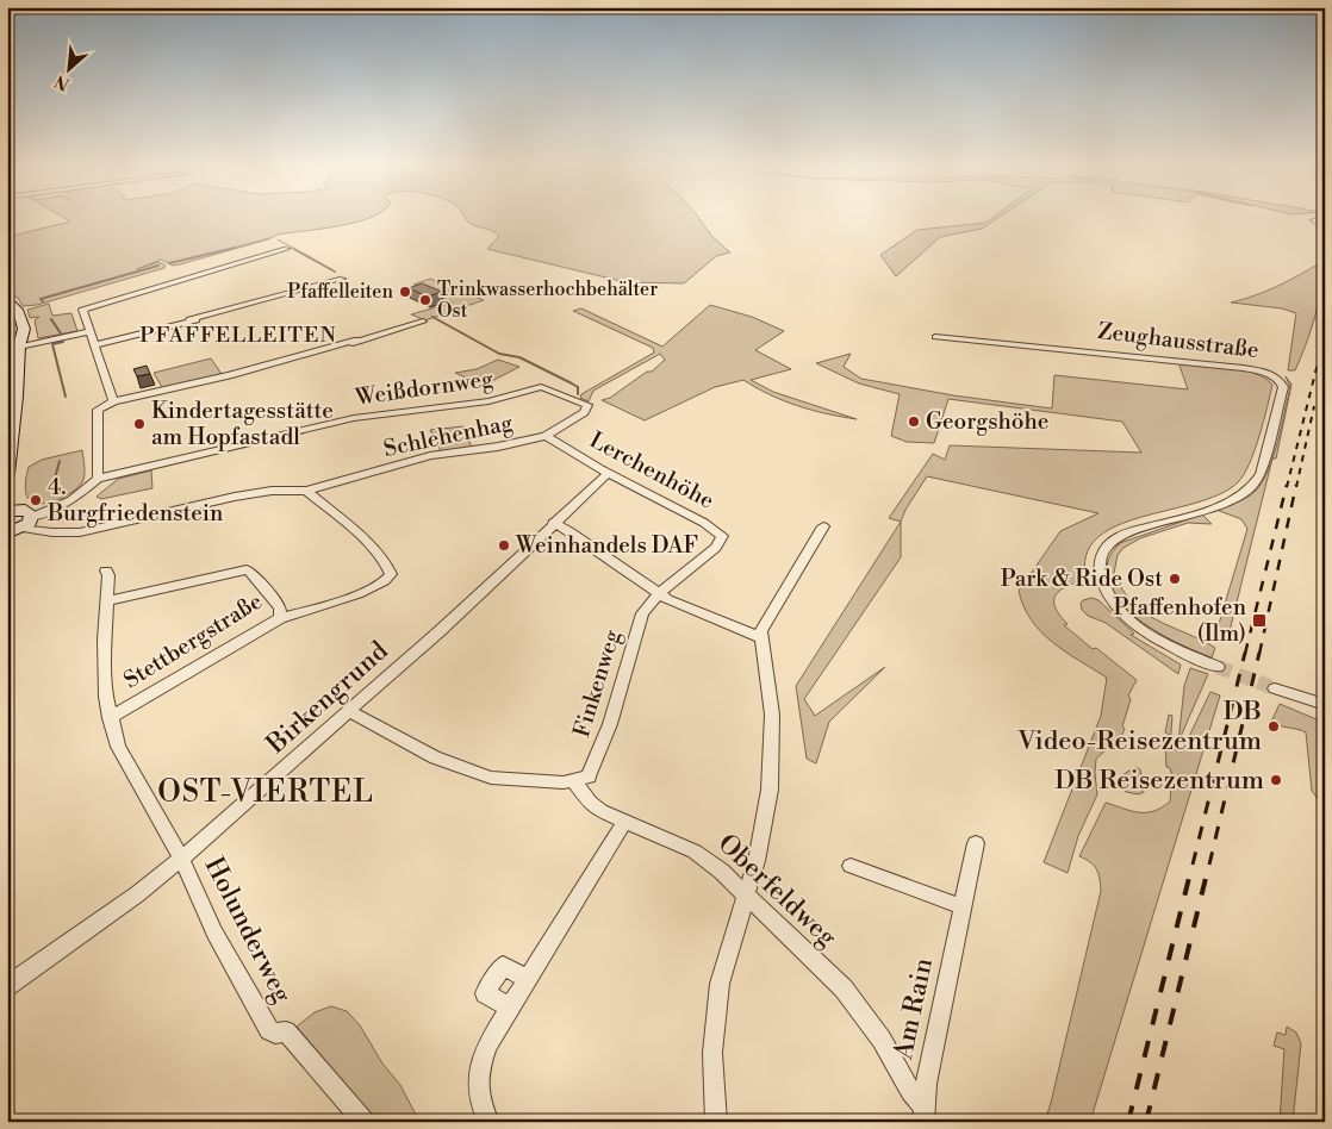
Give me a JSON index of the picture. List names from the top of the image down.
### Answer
{
  "streets": {
    "street": [
      "Zeughausstraße",
      "Weißdornweg",
      "Schlehenhag",
      "Lerchenhöhe",
      "Stettbergstraße",
      "Finkenweg",
      "Birkengrund",
      "Oberfeldweg",
      "Holunderweg",
      "Am Rain"
    ]
  },
  "crossings": [
    ["Weißdornweg", "Schlehenhag"],
    ["Schlehenhag", "Lerchenhöhe"],
    ["Lerchenhöhe", "Finkenweg"],
    ["Lerchenhöhe", "Birkengrund"],
    ["Stettbergstraße", "Birkengrund"],
    ["Stettbergstraße", "Holunderweg"],
    ["Finkenweg", "Oberfeldweg"],
    ["Birkengrund", "Holunderweg"],
    ["Oberfeldweg", "Am Rain"]
  ],
  "districts": ["PFAFFELLEITEN", "OST-VIERTEL"],
  "places": {
    "other": [
      "Pfaffelleiten",
      "Trinkwasserhochbehälter Ost",
      "Georgshöhe",
      "Kindertagesstätte am Hopfastadl",
      "4. Burgfriedenstein",
      "Weinhandels DAF",
      "Park & Ride Ost",
      "DB Video-Reisezentrum",
      "DB Reisezentrum"
    ],
    "transit": ["Pfaffenhofen (Ilm)"]
  },
  "north": "bottom left"
}
